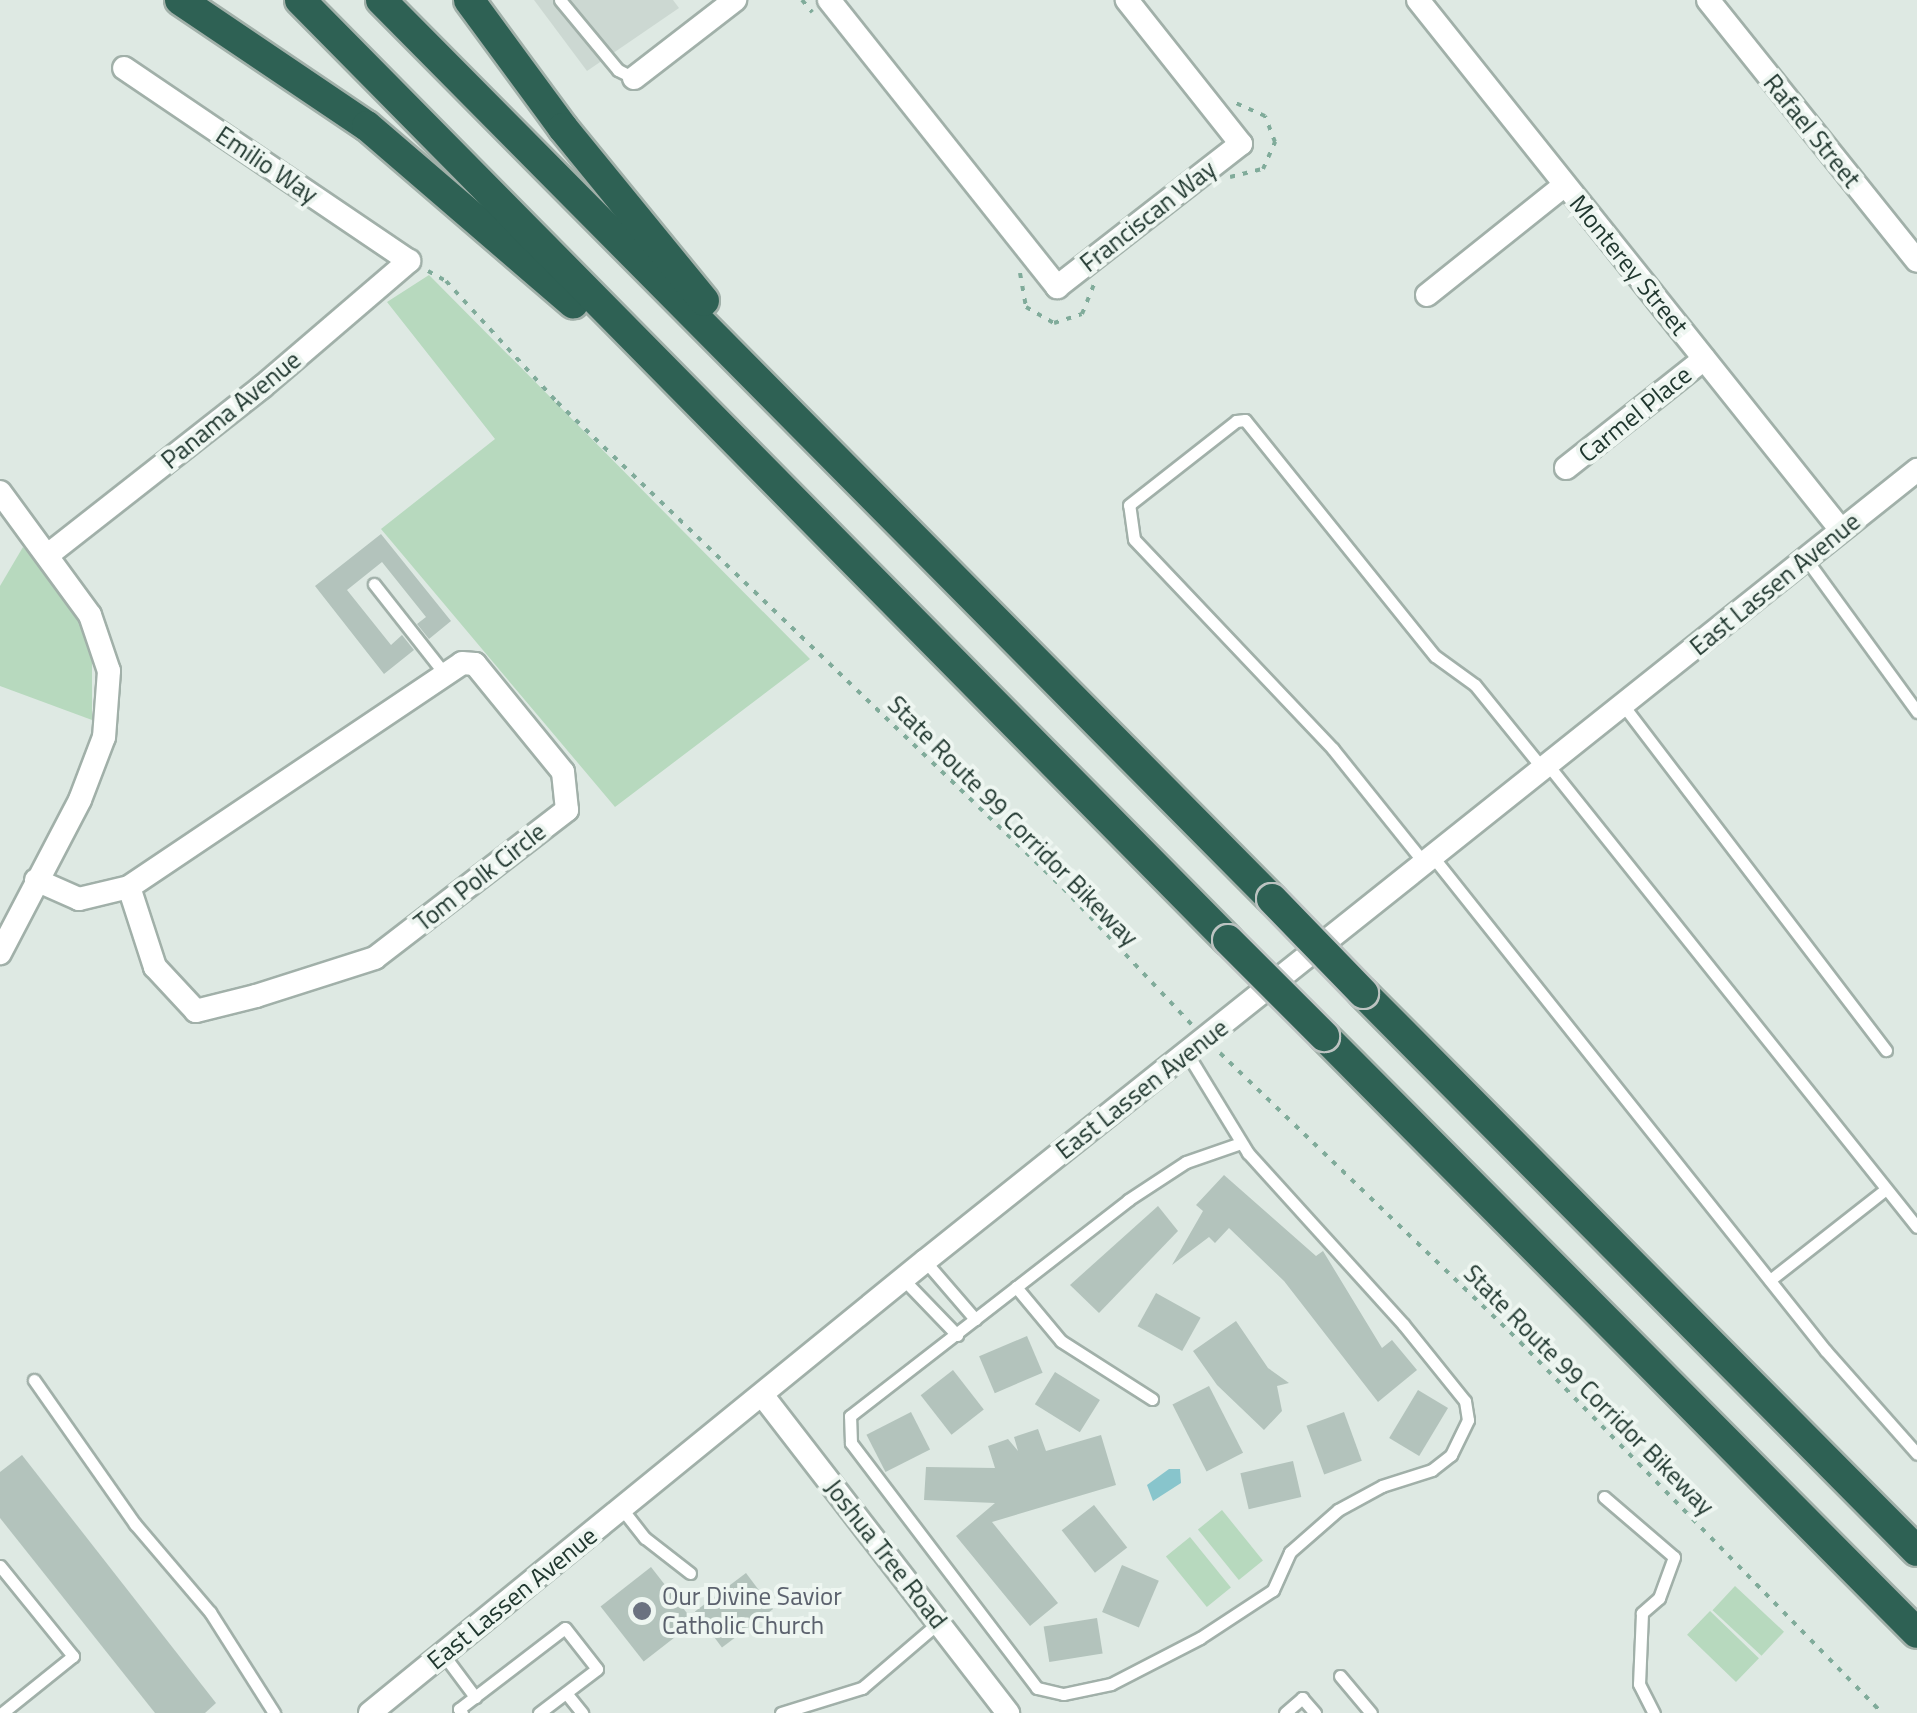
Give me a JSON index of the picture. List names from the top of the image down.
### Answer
{
  "streets": {
    "street": [
      "Rafael Street",
      "Emilio Way",
      "Franciscan Way",
      "Monterey Street",
      "Panama Avenue",
      "Carmel Place",
      "East Lassen Avenue",
      "Tom Polk Circle",
      "Joshua Tree Road"
    ],
    "path": ["State Route 99 Corridor Bikeway"]
  },
  "crossings": [
    ["Emilio Way", "Panama Avenue"],
    ["Emilio Way", "State Route 99 Corridor Bikeway"],
    ["Monterey Street", "Carmel Place"],
    ["Monterey Street", "East Lassen Avenue"],
    ["Panama Avenue", "State Route 99 Corridor Bikeway"],
    ["East Lassen Avenue", "State Route 99 Corridor Bikeway"],
    ["East Lassen Avenue", "Joshua Tree Road"]
  ],
  "places": ["Our Divine Savior Catholic Church"]
}
